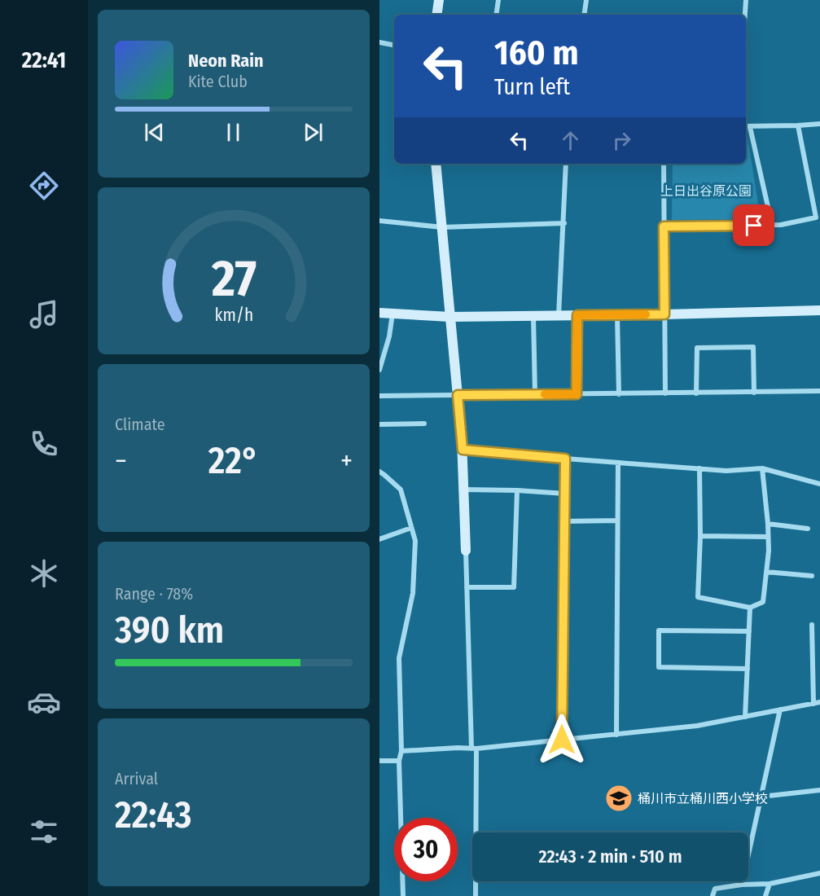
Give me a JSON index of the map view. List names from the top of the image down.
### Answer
{
  "parks": ["上日出谷原公園"],
  "places": {
    "school or university": ["桶川市立桶川西小学校"]
  },
  "page": {
    "tabs": "22:41",
    "turn": ["160 m", "Turn left"],
    "song": ["Neon Rain", "Kite Club"],
    "tile": [
      "Climate",
      ["Range · 78%", "390 km"],
      ["Arrival", "22:43"]
    ],
    "heat": ["−", "22°", "+"],
    "limit": "30",
    "trip": "22:43 · 2 min · 510 m",
    "gauge": ["27", "km/h"]
  }
}
